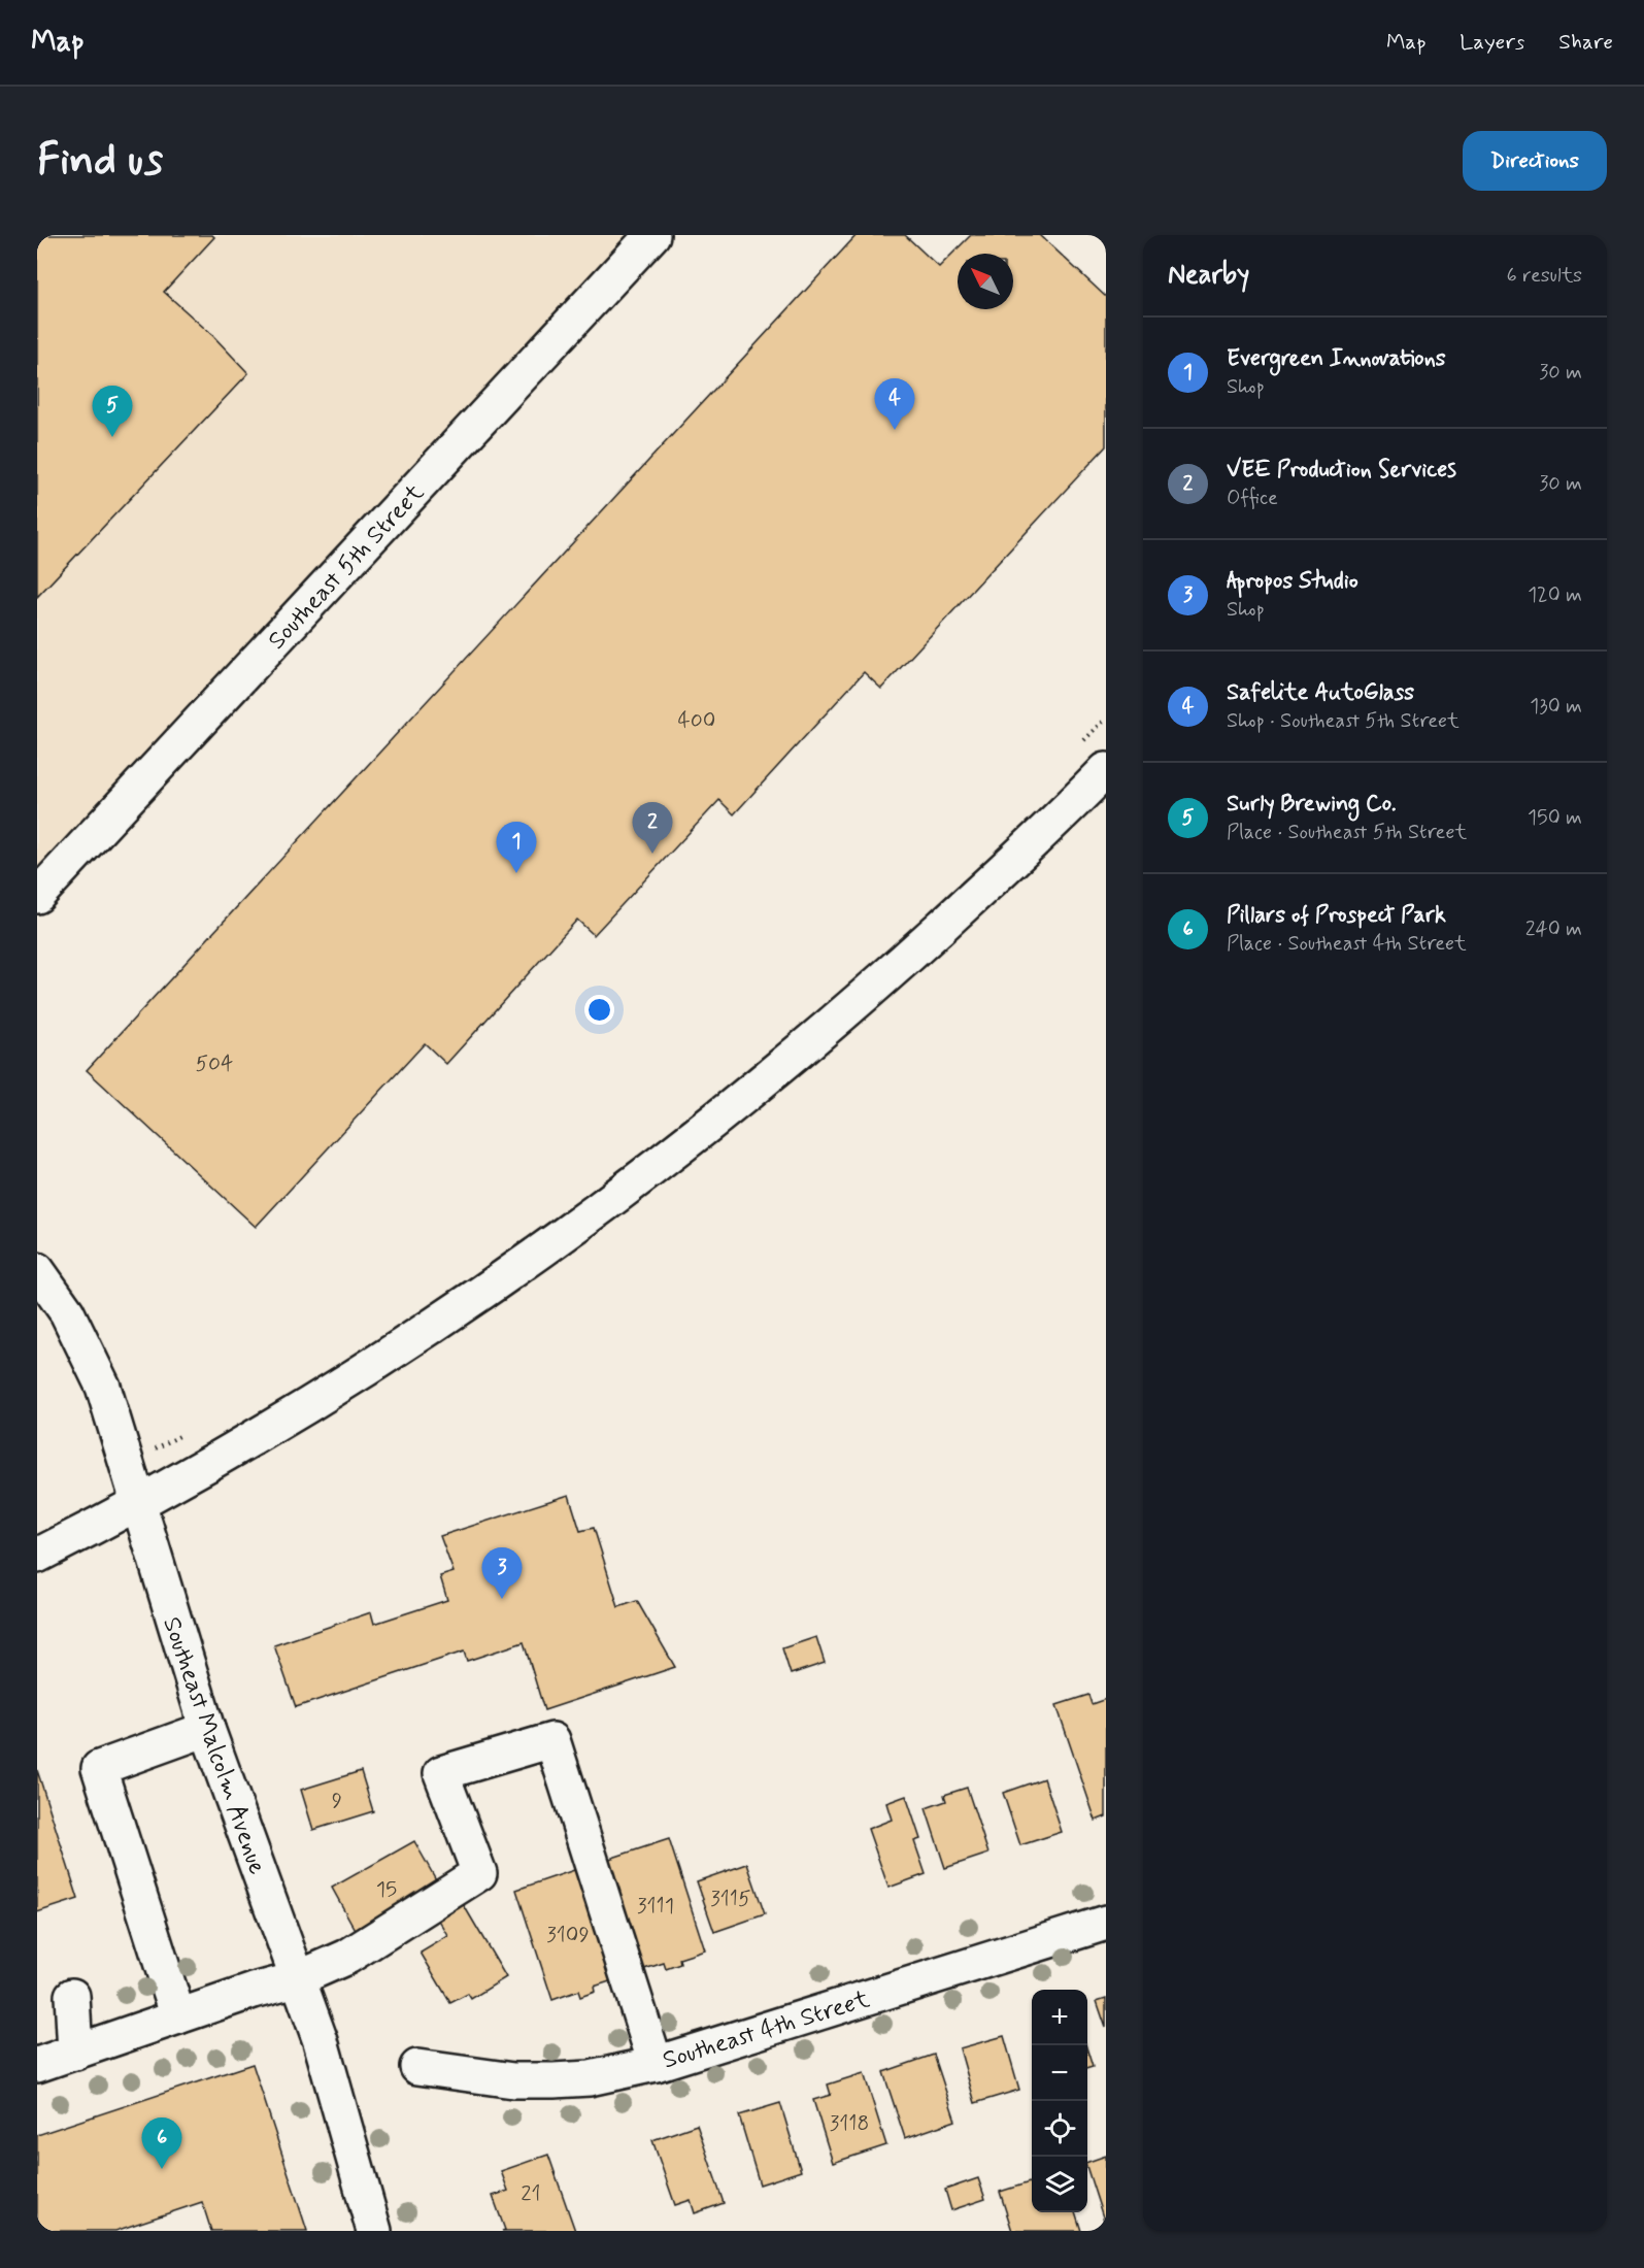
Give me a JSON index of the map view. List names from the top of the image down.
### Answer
{
  "streets": {
    "street": ["Southeast 5th Street", "Southeast Malcolm Avenue", "Southeast 4th Street"]
  },
  "house_numbers": [
    "400",
    "504",
    "9",
    "15",
    "3115",
    "3111",
    "3109",
    "3118",
    "21"
  ],
  "north": "top left",
  "page": {
    "header": "Map",
    "nav": ["Map", "Layers", "Share"],
    "buttons": "Directions",
    "title": "Find us",
    "heading": ["Nearby", "6 results"],
    "list": [
      {
        "mark": "1",
        "name": "Evergreen Innovations",
        "note": "Shop",
        "value": "30 m"
      },
      {
        "mark": "2",
        "name": "VEE Production Services",
        "note": "Office",
        "value": "30 m"
      },
      {
        "mark": "3",
        "name": "Apropos Studio",
        "note": "Shop",
        "value": "120 m"
      },
      {
        "mark": "4",
        "name": "Safelite AutoGlass",
        "note": "Shop · Southeast 5th Street",
        "value": "130 m"
      },
      {
        "mark": "5",
        "name": "Surly Brewing Co.",
        "note": "Place · Southeast 5th Street",
        "value": "150 m"
      },
      {
        "mark": "6",
        "name": "Pillars of Prospect Park",
        "note": "Place · Southeast 4th Street",
        "value": "240 m"
      }
    ],
    "pins": [
      "4",
      "5",
      "2",
      "1",
      "3",
      "6"
    ],
    "map_buttons": ["+", "−"]
  }
}
